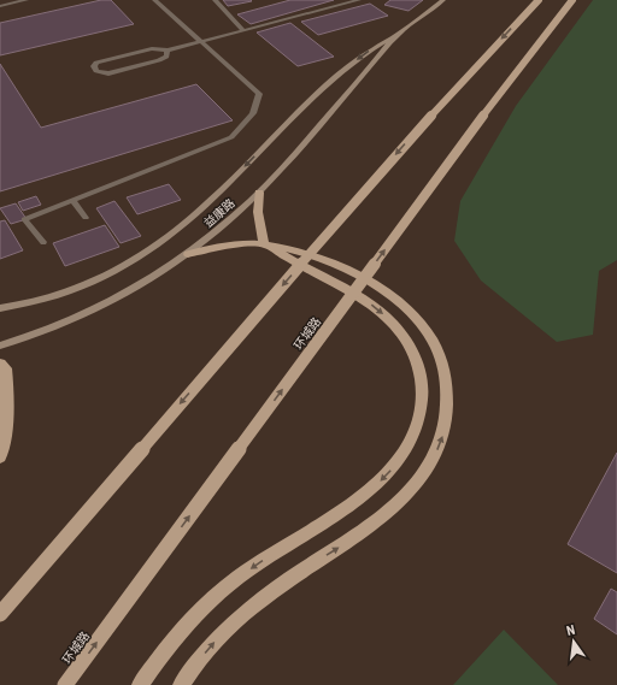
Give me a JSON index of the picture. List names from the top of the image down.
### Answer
{
  "streets": {
    "main road": ["益康路", "环城路"]
  },
  "north": "top"
}
